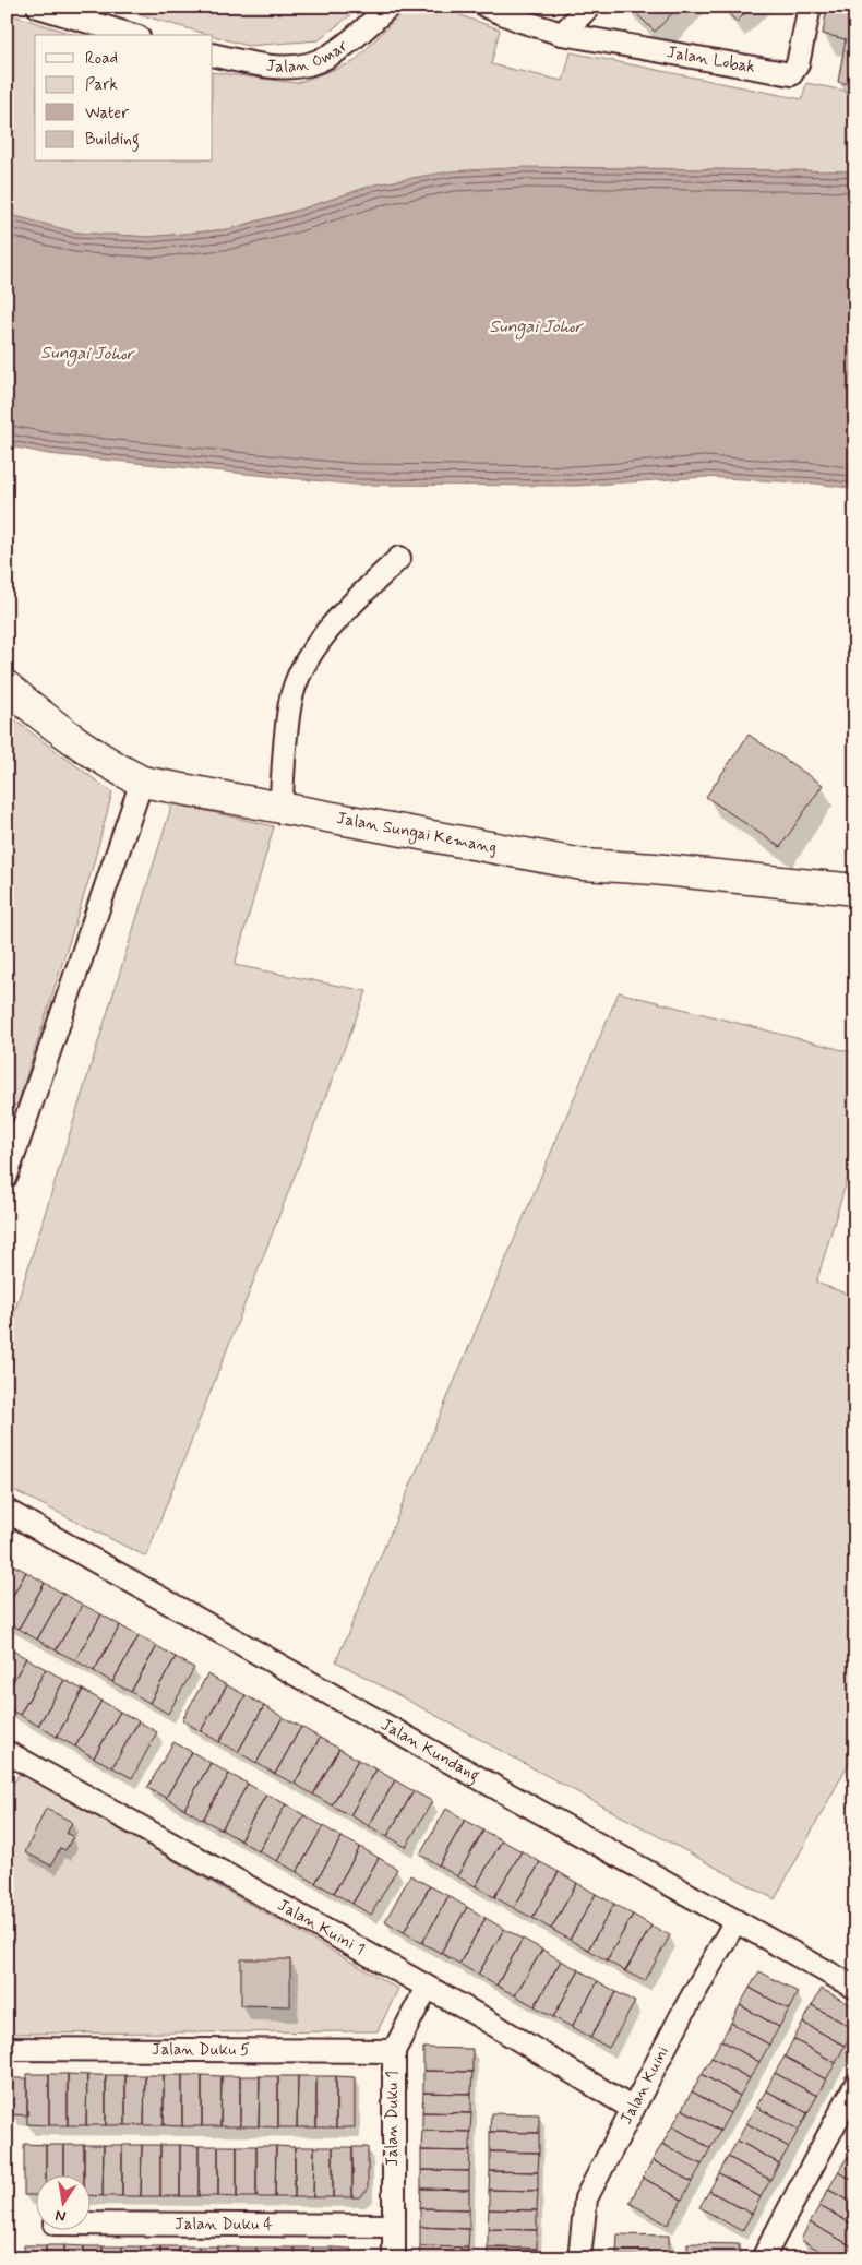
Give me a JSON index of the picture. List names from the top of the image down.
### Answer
{
  "streets": {
    "street": [
      "Jalan Omar",
      "Jalan Lobak",
      "Jalan Sungai Kemang",
      "Jalan Kundang",
      "Jalan Kuini 1",
      "Jalan Duku 5",
      "Jalan Kuini",
      "Jalan Duku 1",
      "Jalan Duku 4"
    ]
  },
  "crossings": [
    ["Jalan Kundang", "Jalan Kuini"],
    ["Jalan Kuini 1", "Jalan Kuini"],
    ["Jalan Kuini 1", "Jalan Duku 1"],
    ["Jalan Duku 5", "Jalan Duku 1"],
    ["Jalan Duku 1", "Jalan Duku 4"]
  ],
  "water": ["Sungai Johor"],
  "legend": [
    "Road",
    "Park",
    "Water",
    "Building"
  ],
  "north": "bottom"
}
